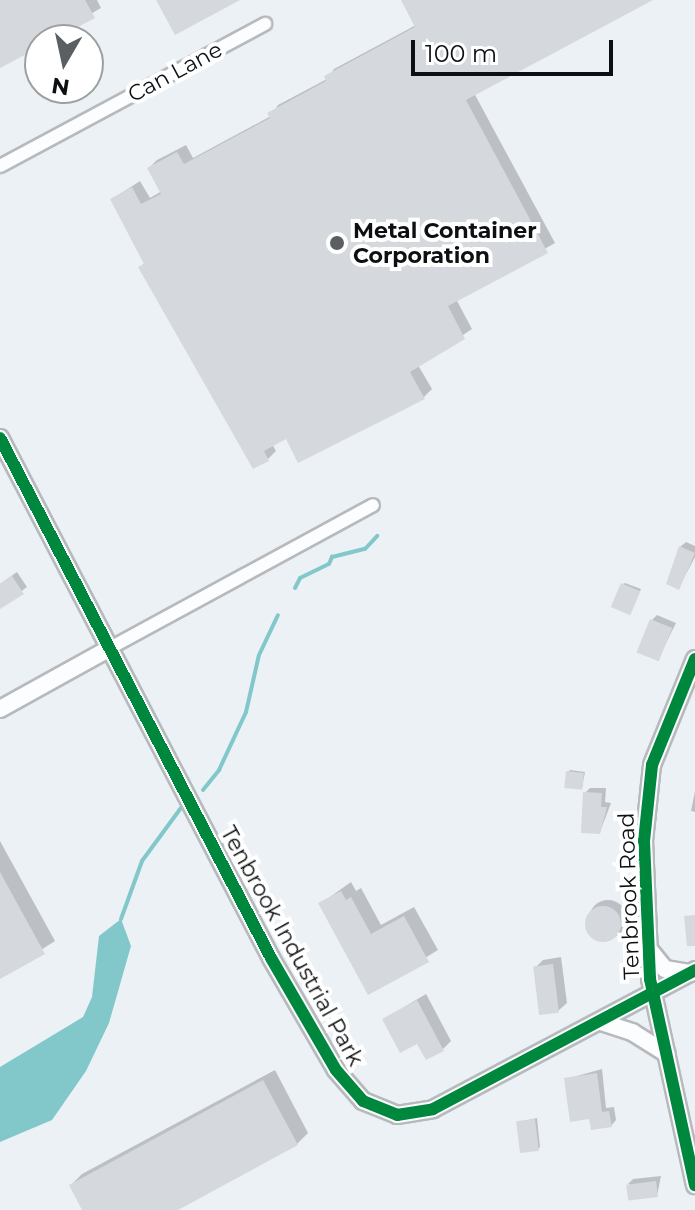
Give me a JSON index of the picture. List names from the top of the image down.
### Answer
{
  "streets": {
    "street": ["Can Lane", "Tenbrook Road", "Tenbrook Industrial Park"]
  },
  "crossings": [
    ["Tenbrook Road", "Tenbrook Industrial Park"]
  ],
  "places": ["Metal Container Corporation"],
  "scale_bar": "100 m",
  "north": "bottom"
}
